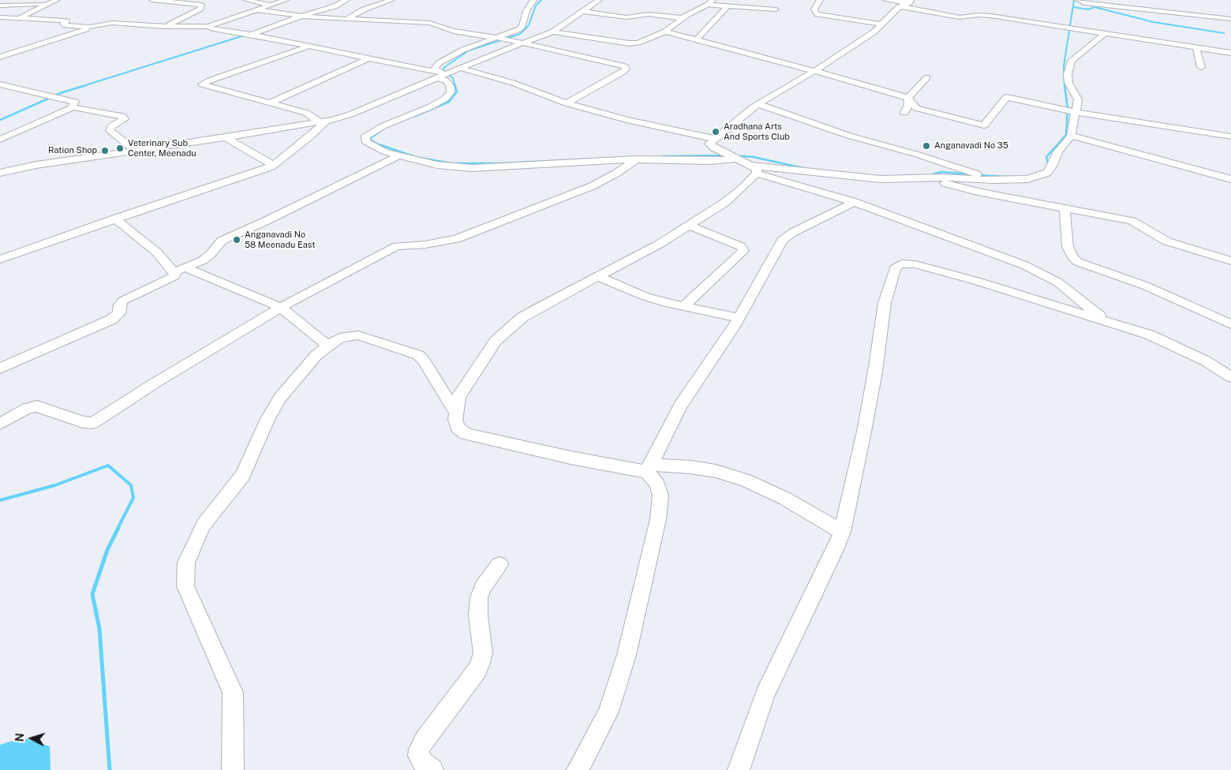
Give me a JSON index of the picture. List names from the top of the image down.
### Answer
{
  "places": [
    "Aradhana Arts And Sports Club",
    "Anganavadi No 35",
    "Veterinary Sub Center, Meenadu",
    "Ration Shop",
    "Anganavadi No 58 Meenadu East"
  ],
  "north": "left"
}
